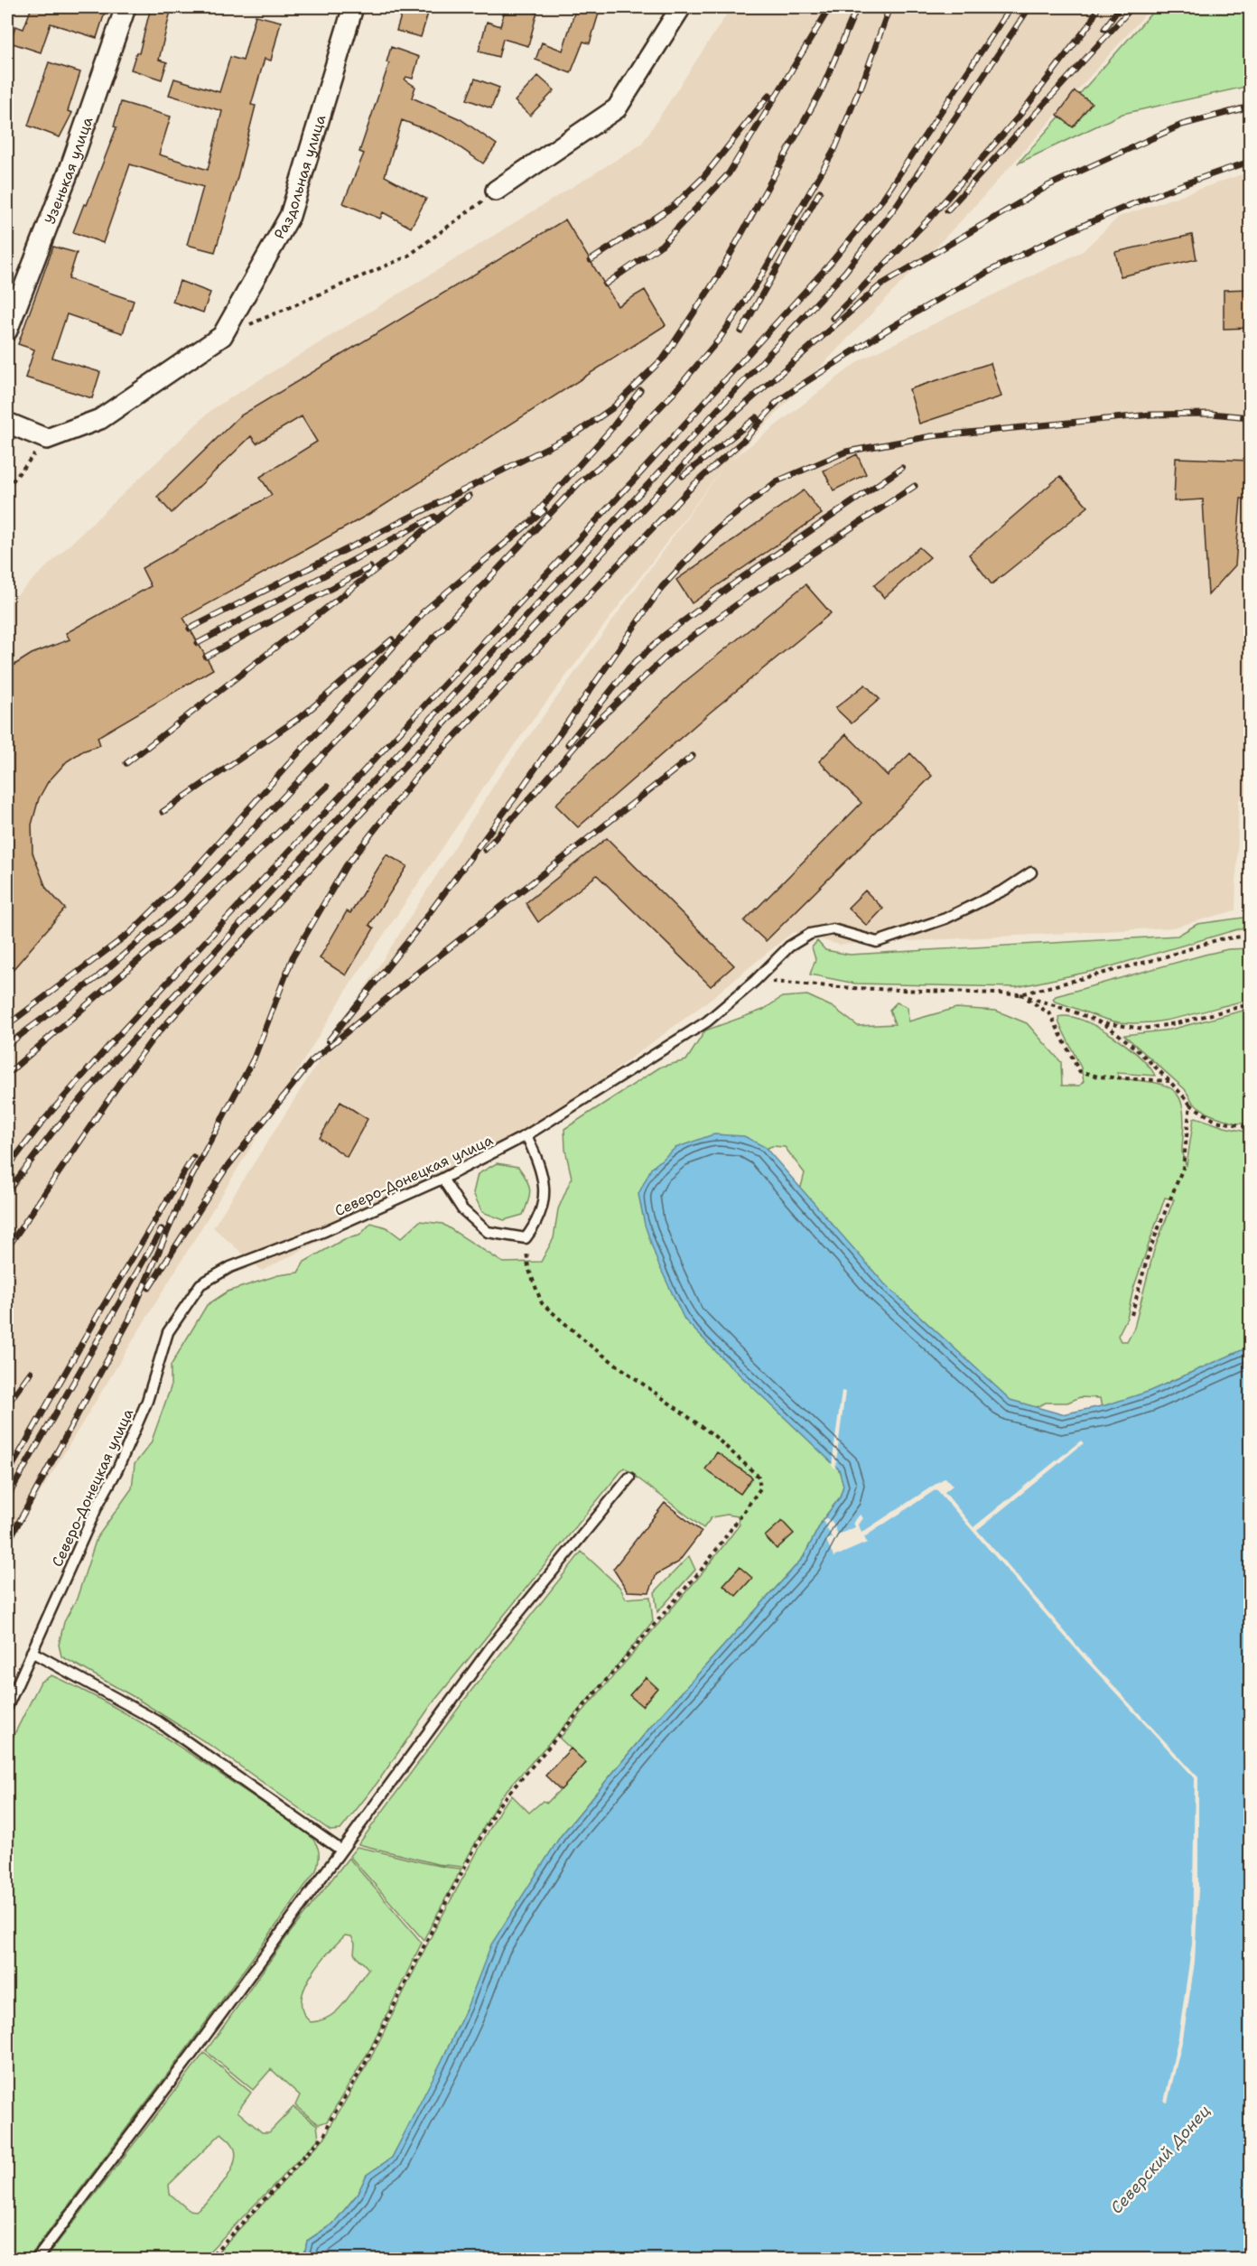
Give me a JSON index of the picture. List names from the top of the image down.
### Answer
{
  "streets": {
    "street": ["Узенькая улица", "Раздольная улица"],
    "lane": ["Северо-Донецкая улица"]
  },
  "water": ["Северский Донец"]
}
